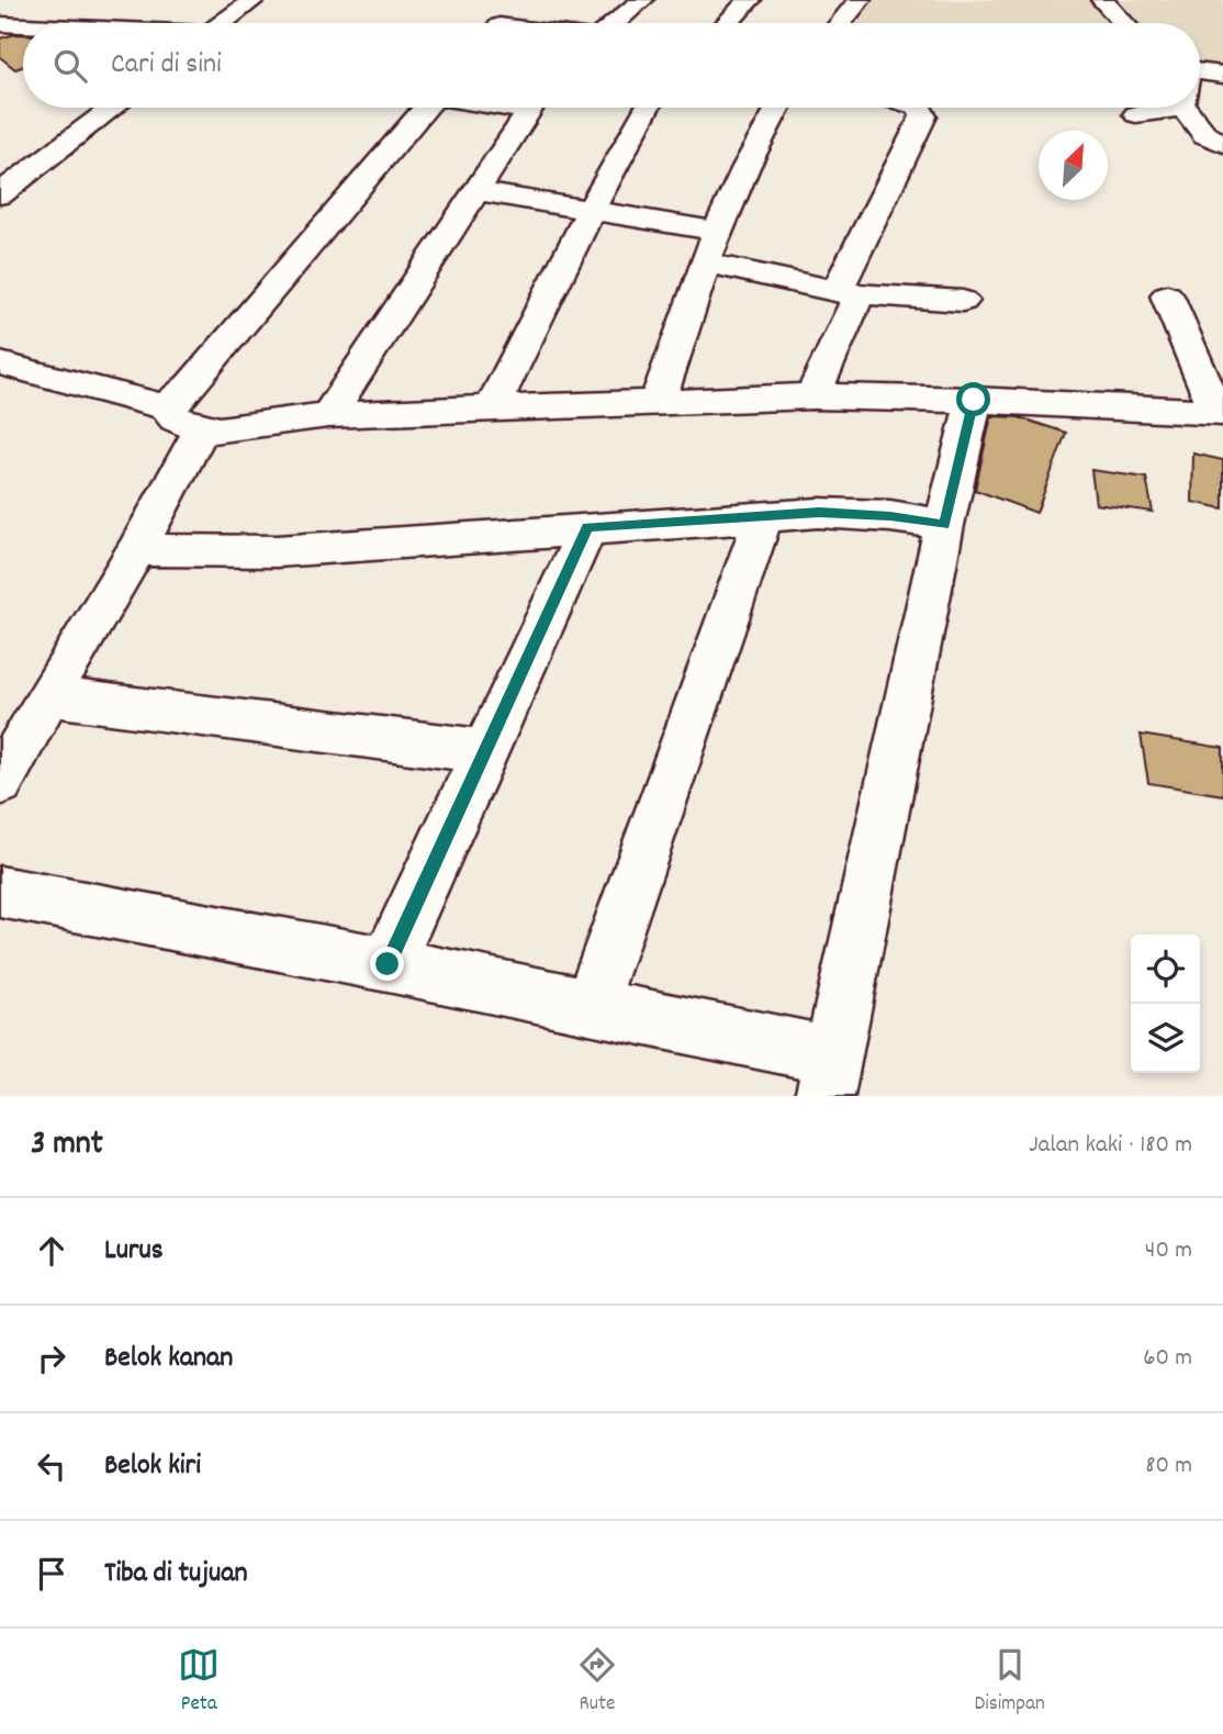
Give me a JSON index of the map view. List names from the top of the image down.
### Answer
{
  "north": "top right",
  "page": {
    "search": "Cari di sini",
    "heading": ["3 mnt", "Jalan kaki · 180 m"],
    "list": [
      ["Lurus", "40 m"],
      ["Belok kanan", "60 m"],
      ["Belok kiri", "80 m"],
      "Tiba di tujuan"
    ],
    "nav": ["Peta", "Rute", "Disimpan"]
  }
}
